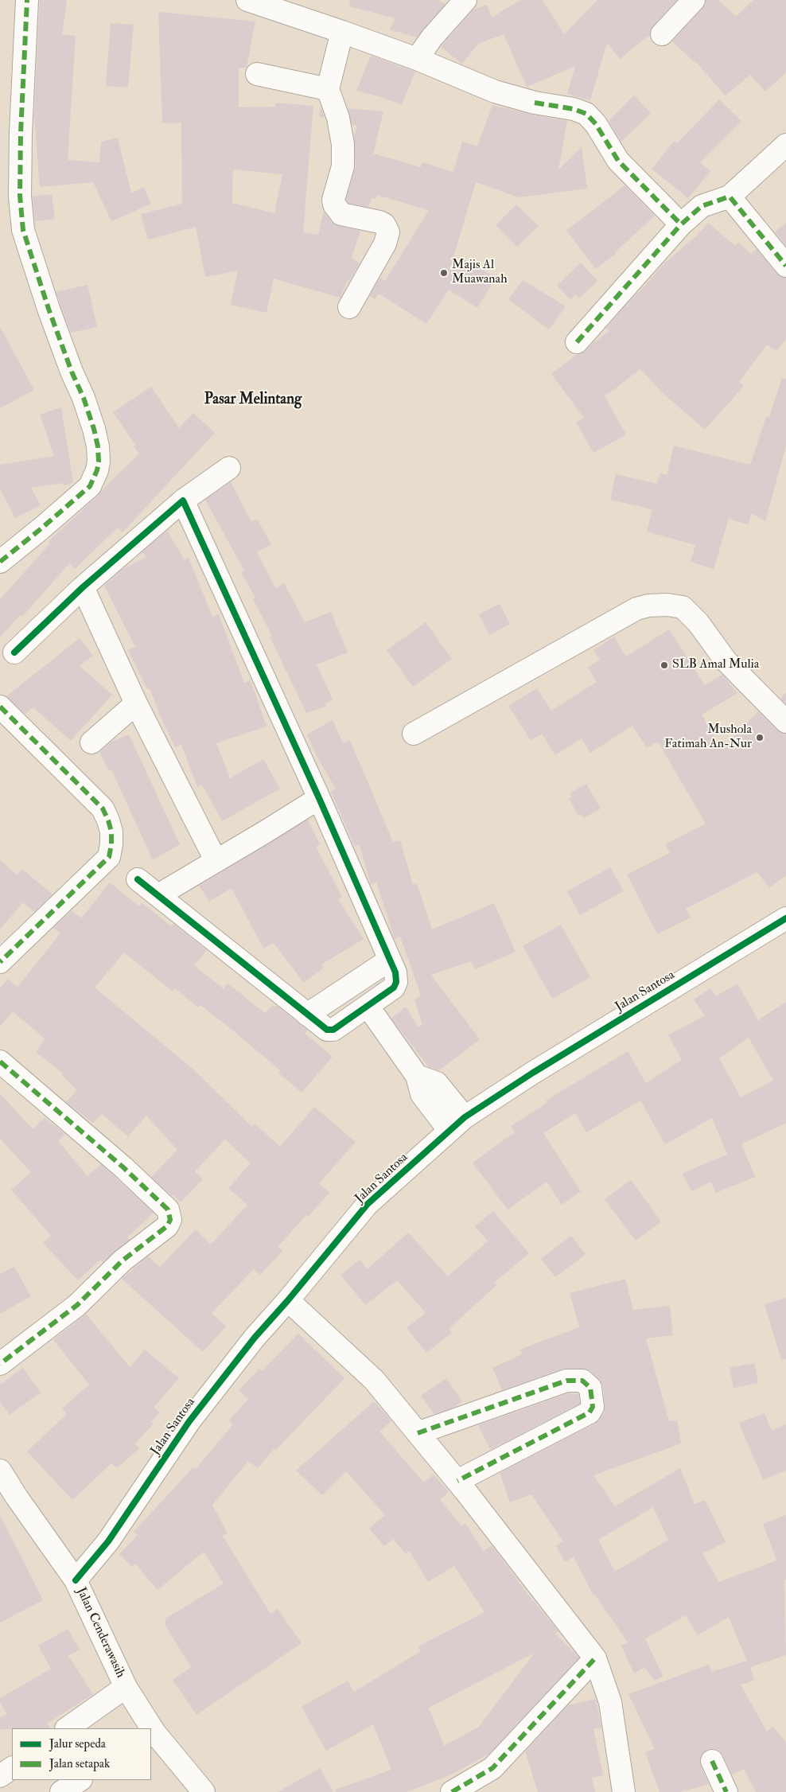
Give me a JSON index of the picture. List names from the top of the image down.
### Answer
{
  "streets": {
    "street": ["Jalan Santosa", "Jalan Cenderawasih"]
  },
  "crossings": [
    ["Jalan Santosa", "Jalan Cenderawasih"]
  ],
  "districts": ["Pasar Melintang"],
  "places": ["Majis Al Muawanah", "SLB Amal Mulia", "Mushola Fatimah An-Nur"],
  "legend": ["Jalur sepeda", "Jalan setapak"]
}
